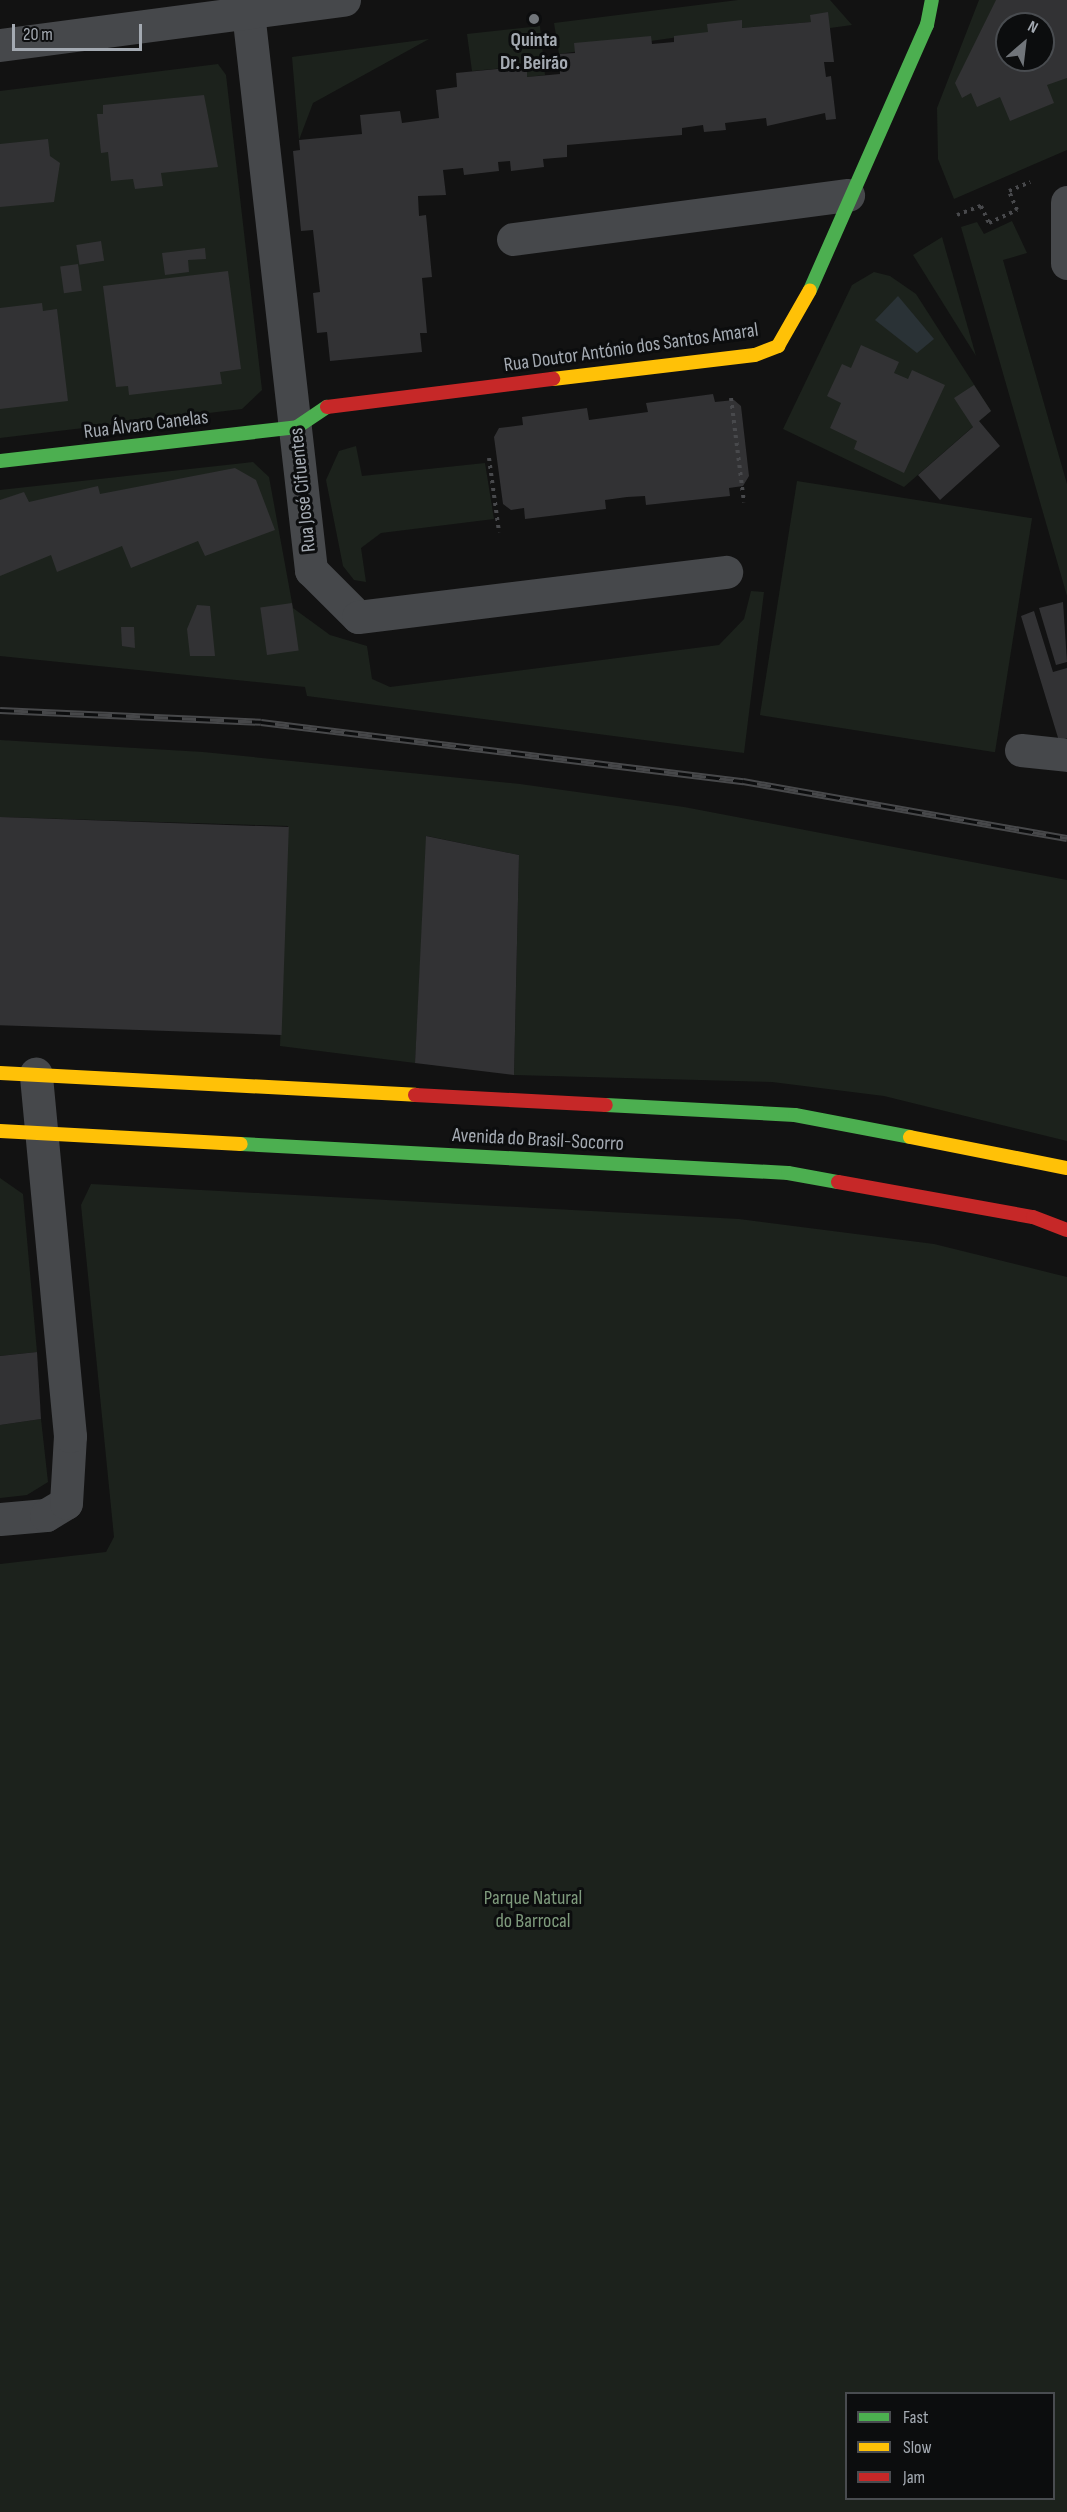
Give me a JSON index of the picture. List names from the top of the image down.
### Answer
{
  "streets": {
    "main road": ["Rua Doutor António dos Santos Amaral", "Rua Álvaro Canelas", "Avenida do Brasil-Socorro"],
    "street": ["Rua José Cifuentes"]
  },
  "crossings": [
    ["Rua Doutor António dos Santos Amaral", "Rua Álvaro Canelas"],
    ["Rua Doutor António dos Santos Amaral", "Rua José Cifuentes"],
    ["Rua Álvaro Canelas", "Rua José Cifuentes"]
  ],
  "parks": ["Parque Natural do Barrocal"],
  "places": ["Quinta Dr. Beirão"],
  "legend": ["Fast", "Slow", "Jam"],
  "scale_bar": "20 m",
  "north": "top right"
}
